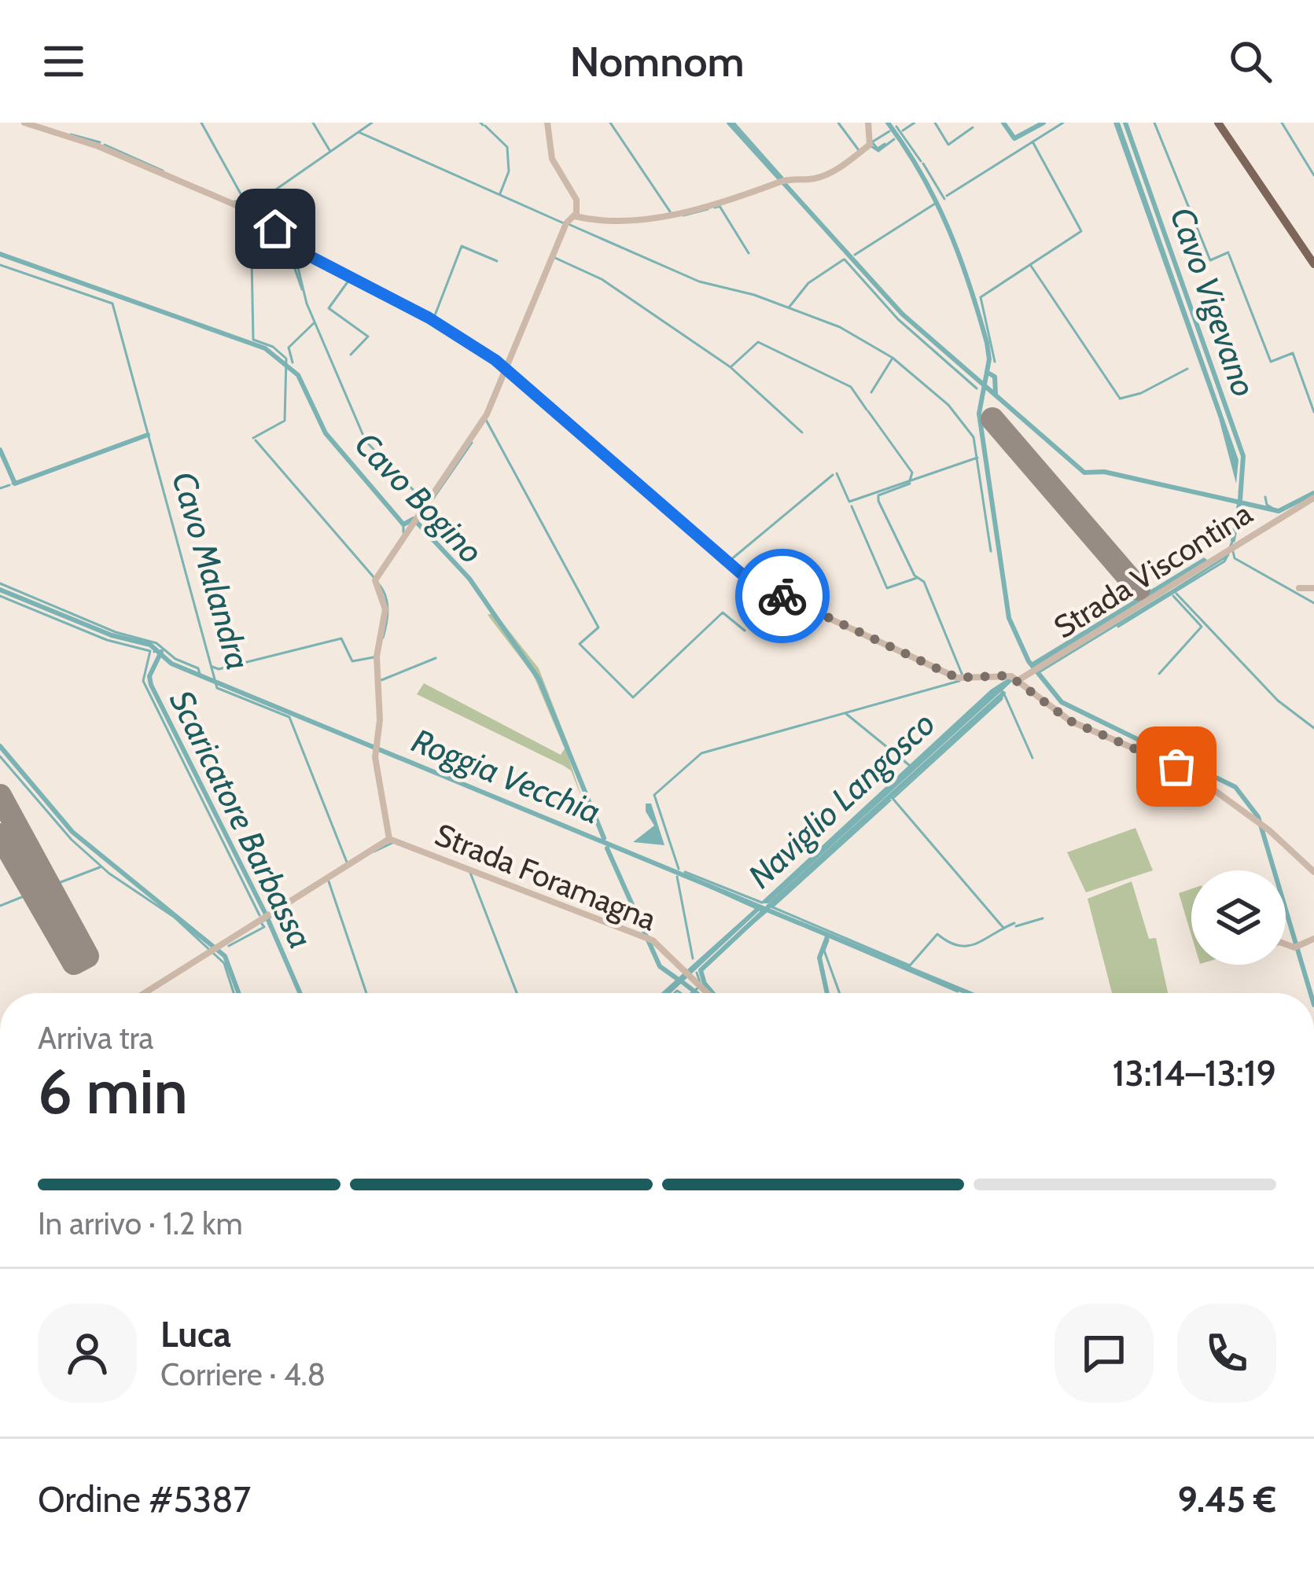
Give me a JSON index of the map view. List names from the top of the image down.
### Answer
{
  "streets": {
    "street": ["Strada Viscontina", "Strada Foramagna"]
  },
  "water": [
    "Cavo Vigevano",
    "Cavo Bogino",
    "Cavo Malandra",
    "Roggia Vecchia",
    "Naviglio Langosco",
    "Scaricatore Barbassa"
  ],
  "page": {
    "header": "Nomnom",
    "heading": ["6 min", "Arriva tra", "13:14–13:19"],
    "panel": [
      "Luca",
      "Corriere · 4.8",
      "Ordine #5387",
      "9.45 €"
    ],
    "bar": "In arrivo · 1.2 km"
  }
}
